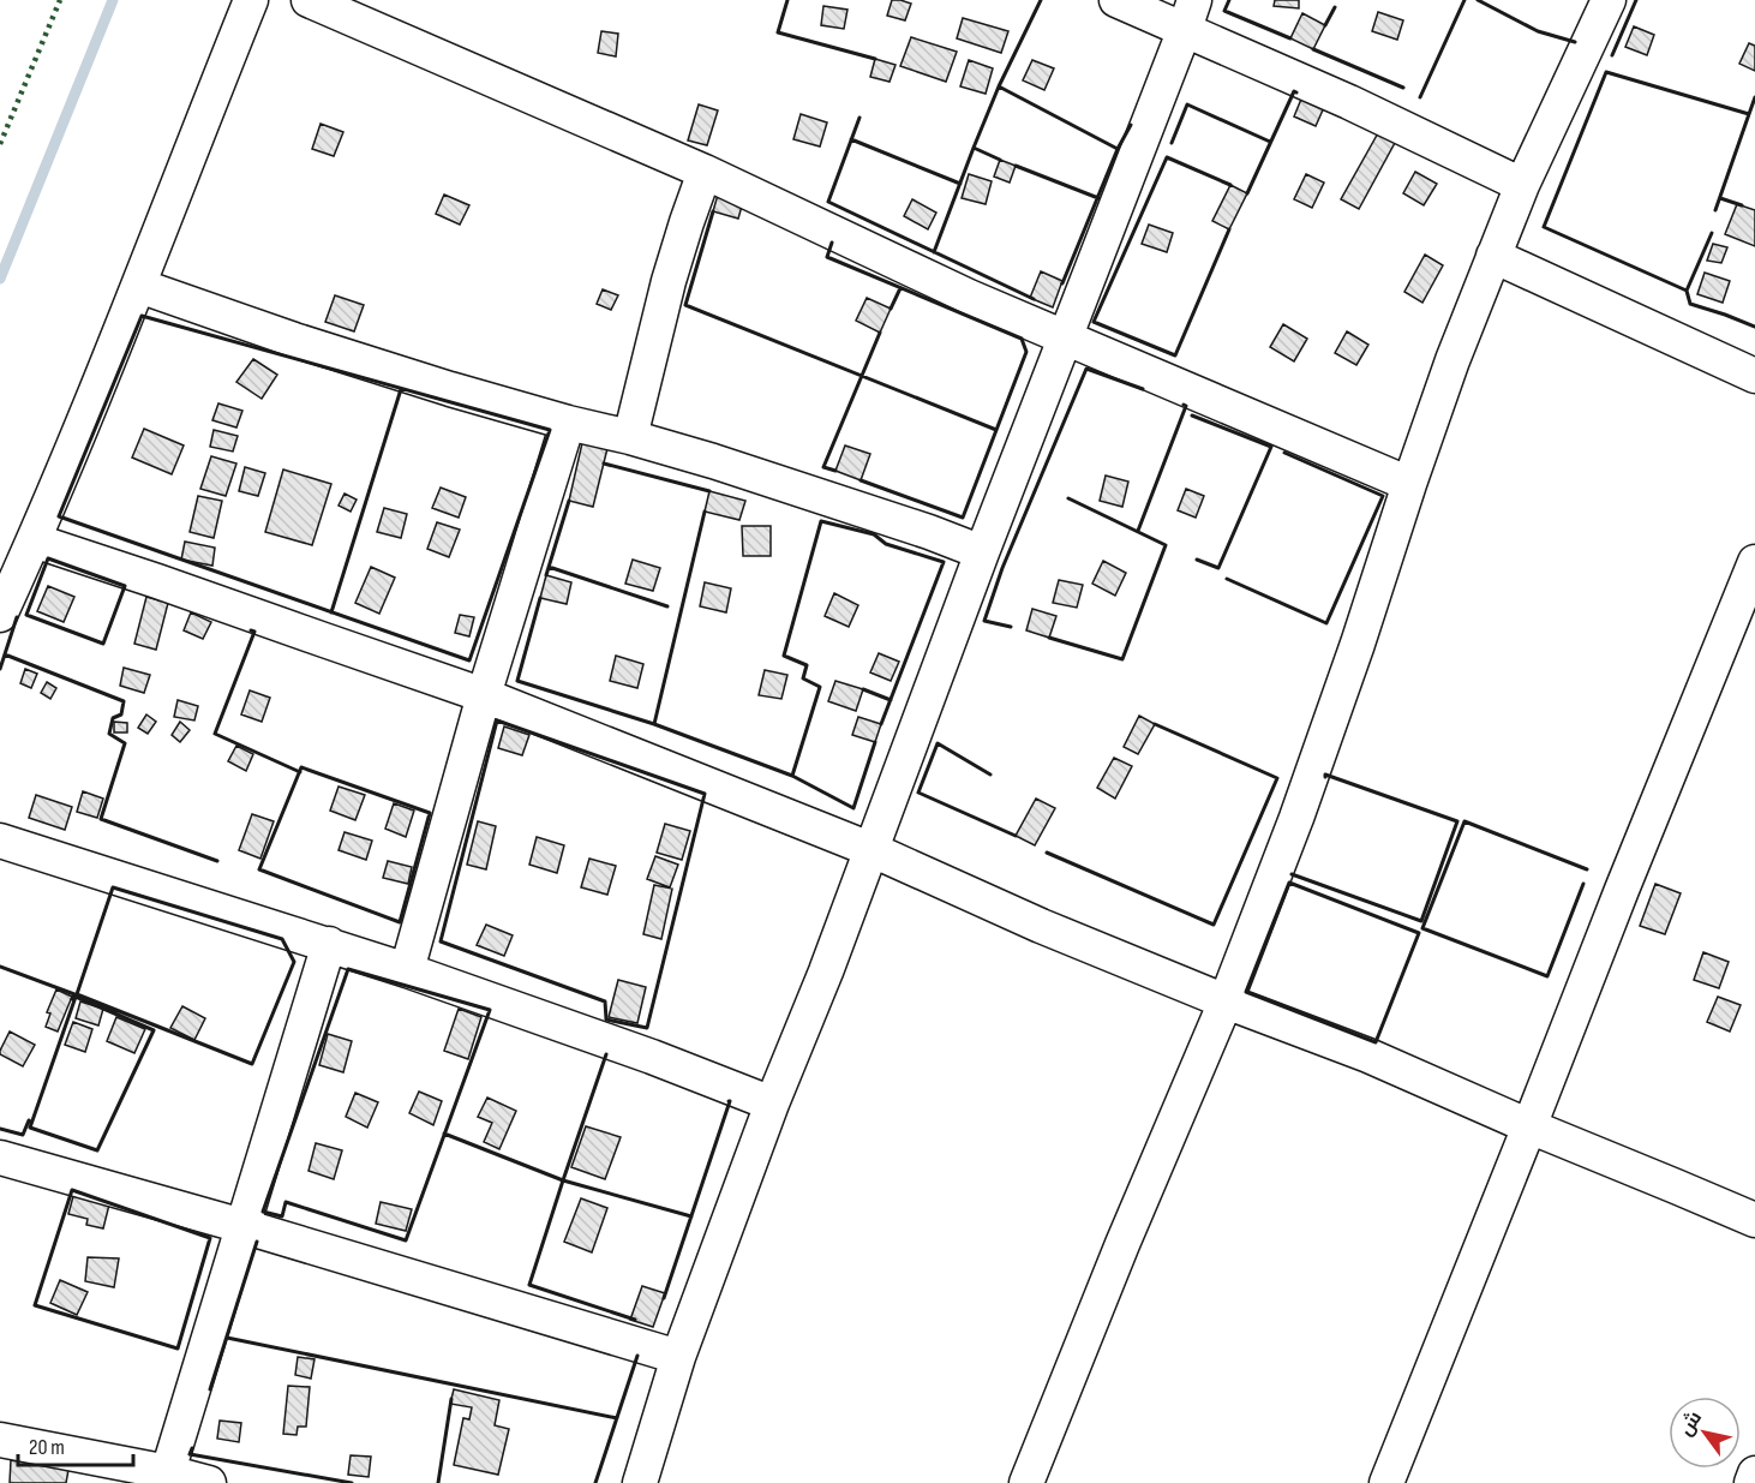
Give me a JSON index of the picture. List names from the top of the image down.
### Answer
{
  "scale_bar": "20 m",
  "north": "top left"
}
